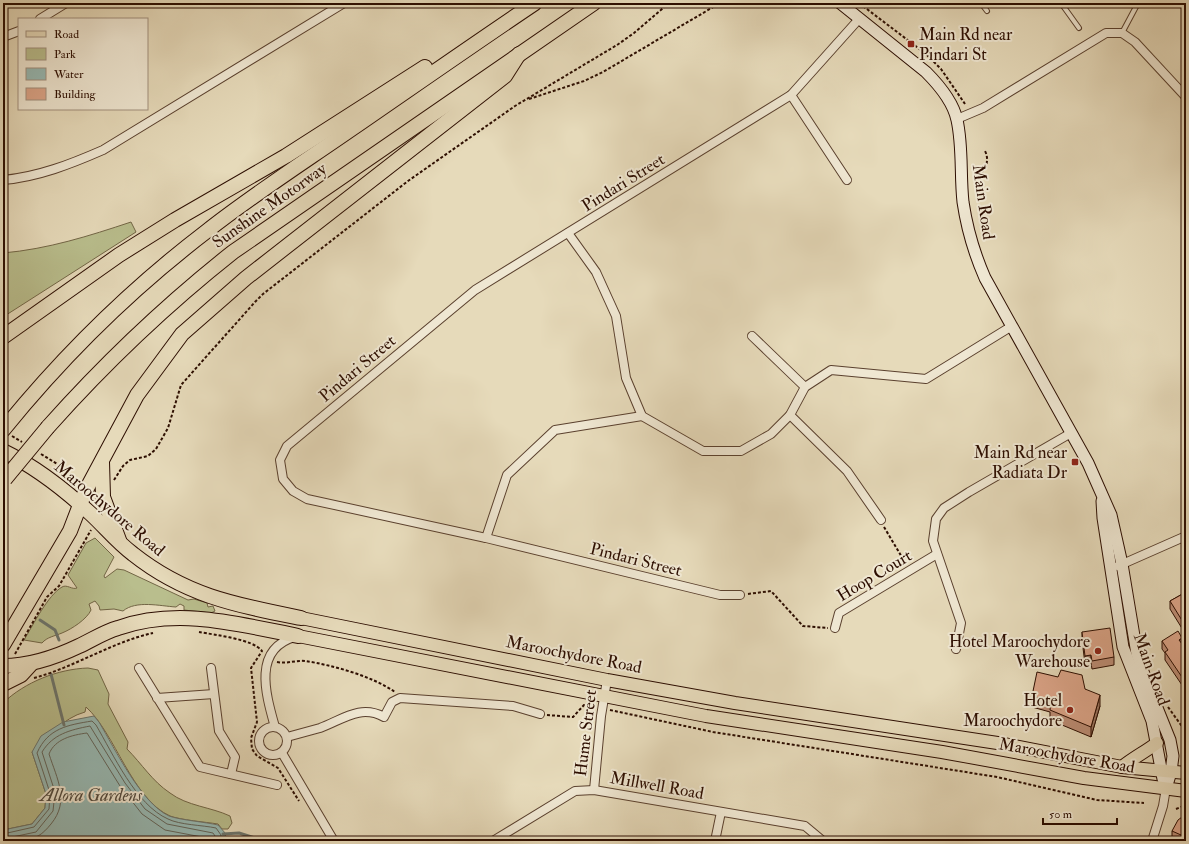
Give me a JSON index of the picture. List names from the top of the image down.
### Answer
{
  "streets": {
    "highway": ["Sunshine Motorway", "Maroochydore Road"],
    "main road": ["Main Road"],
    "street": [
      "Pindari Street",
      "Hoop Court",
      "Hume Street",
      "Millwell Road"
    ]
  },
  "crossings": [
    ["Pindari Street", "Main Road"],
    ["Main Road", "Maroochydore Road"],
    ["Maroochydore Road", "Hume Street"],
    ["Hume Street", "Millwell Road"]
  ],
  "water": ["Allora Gardens"],
  "places": {
    "transit": ["Main Rd near Pindari St", "Main Rd near Radiata Dr"],
    "other": ["Hotel Maroochydore Warehouse", "Hotel Maroochydore"]
  },
  "legend": [
    "Road",
    "Park",
    "Water",
    "Building"
  ],
  "scale_bar": "50 m"
}
